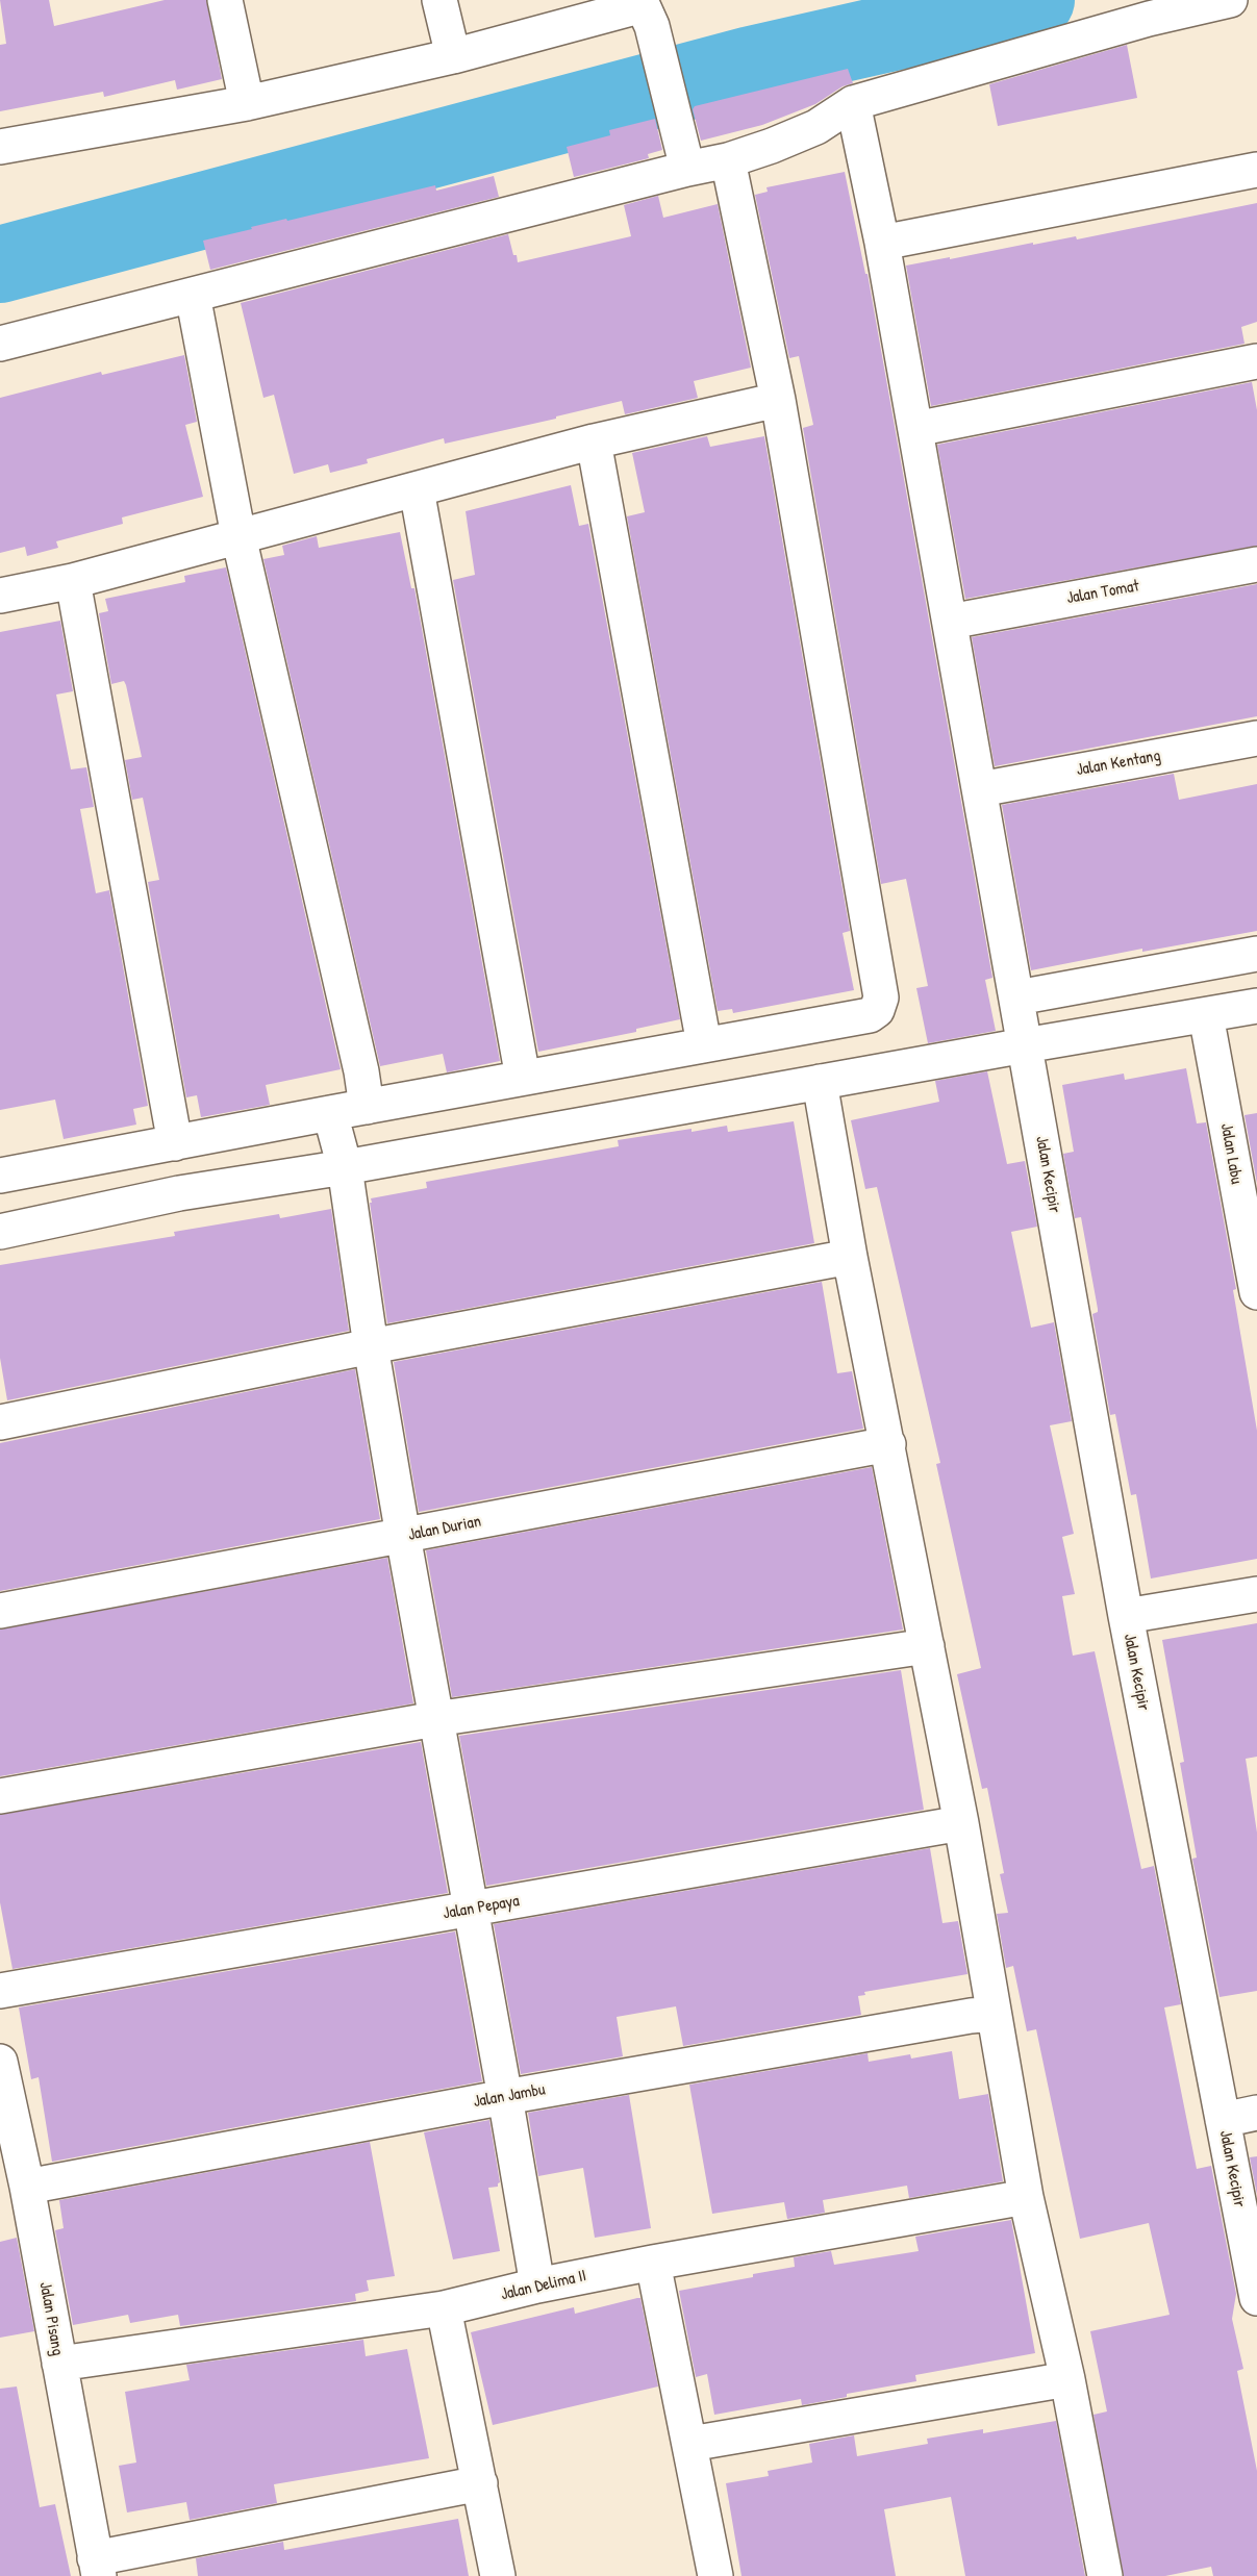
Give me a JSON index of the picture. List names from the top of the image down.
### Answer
{
  "streets": {
    "street": [
      "Jalan Tomat",
      "Jalan Kentang",
      "Jalan Labu",
      "Jalan Kecipir",
      "Jalan Durian",
      "Jalan Pepaya",
      "Jalan Jambu",
      "Jalan Delima II",
      "Jalan Pisang"
    ]
  },
  "crossings": [
    ["Jalan Tomat", "Jalan Kecipir"],
    ["Jalan Kentang", "Jalan Kecipir"],
    ["Jalan Jambu", "Jalan Pisang"],
    ["Jalan Delima II", "Jalan Pisang"]
  ]
}
